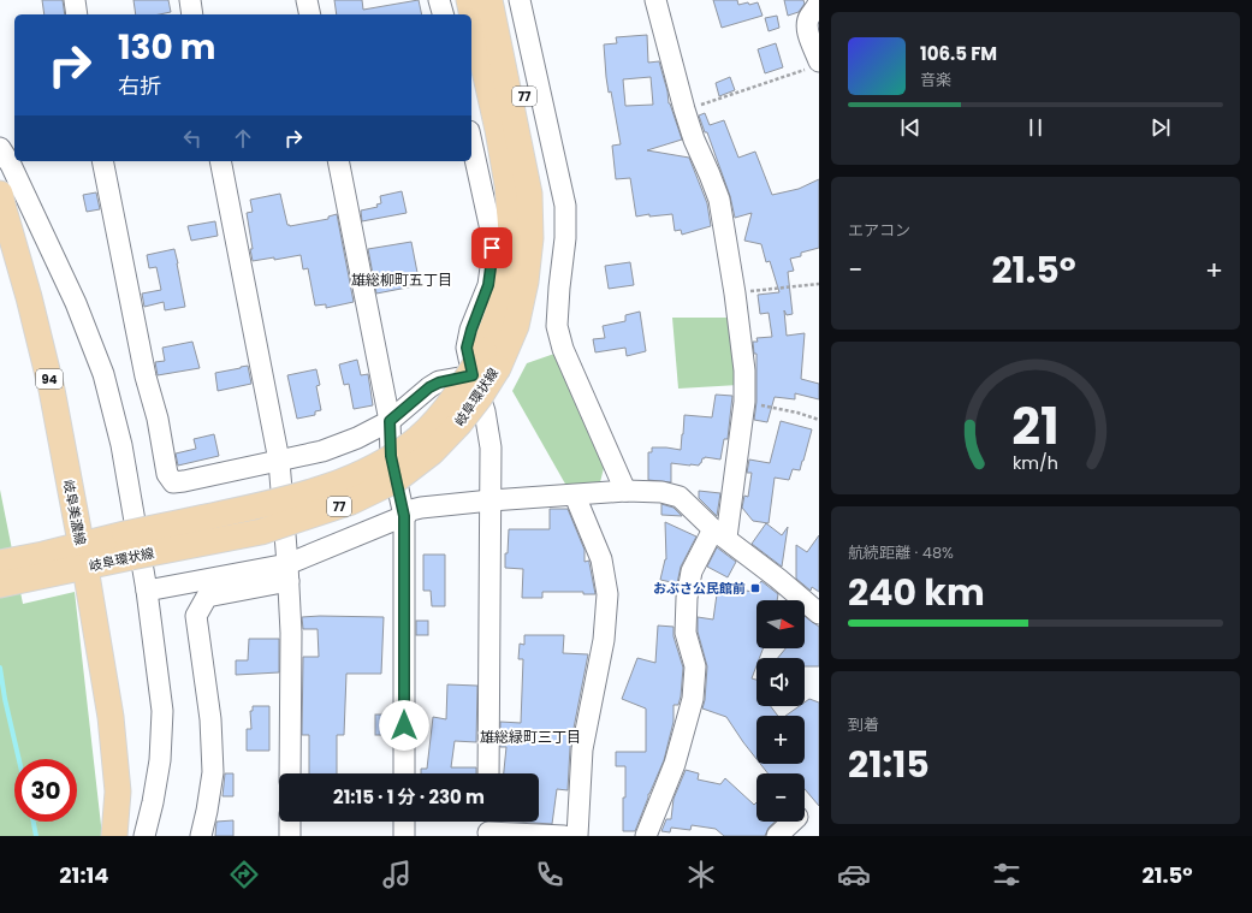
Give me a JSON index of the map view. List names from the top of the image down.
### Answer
{
  "streets": {
    "main road": [
      "77",
      "94",
      "岐阜環状線",
      "岐阜美濃線"
    ]
  },
  "crossings": [
    ["77", "岐阜環状線"],
    ["岐阜環状線", "岐阜美濃線"]
  ],
  "districts": ["雄総柳町五丁目", "雄総緑町三丁目"],
  "places": {
    "transit": ["おぶさ公民館前"]
  },
  "north": "right",
  "page": {
    "turn": ["130 m", "右折"],
    "song": ["106.5 FM", "音楽"],
    "tile": [
      "エアコン",
      ["航続距離 · 48%", "240 km"],
      ["到着", "21:15"]
    ],
    "heat": ["−", "21.5°", "+"],
    "map_buttons": ["+", "−"],
    "limit": "30",
    "trip": "21:15 · 1 分 · 230 m",
    "tabs": ["21:14", "21.5°"],
    "gauge": ["21", "km/h"]
  }
}
